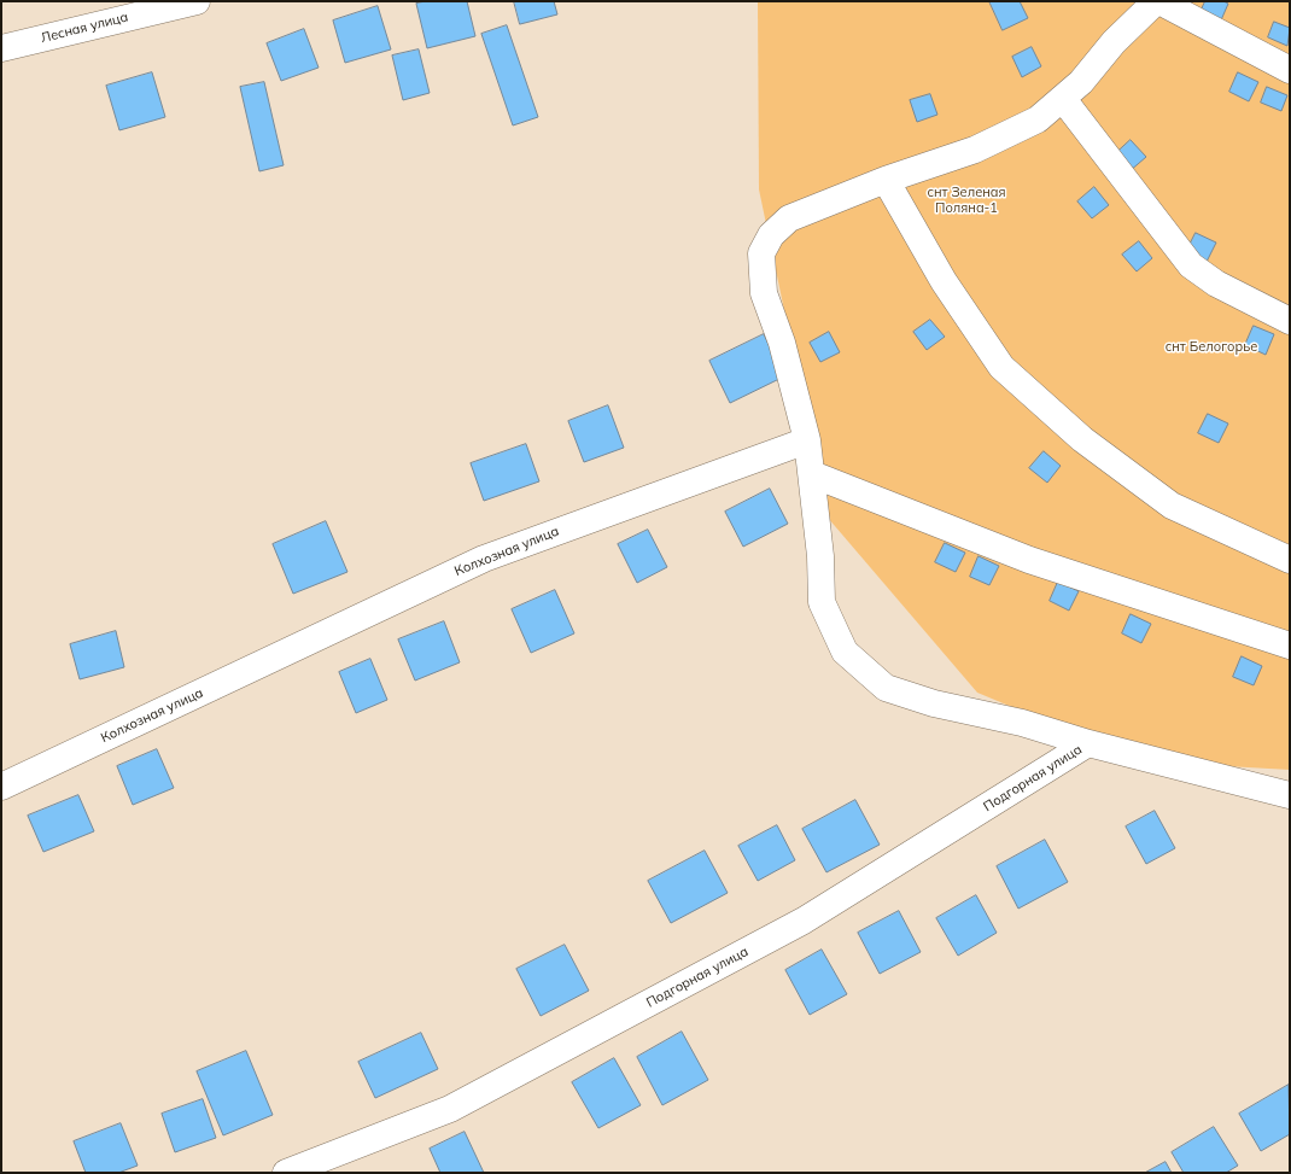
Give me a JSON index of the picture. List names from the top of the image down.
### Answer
{
  "streets": {
    "street": ["Лесная улица", "Колхозная улица", "Подгорная улица"]
  },
  "parks": ["снт Зеленая Поляна-1", "снт Белогорье"]
}
